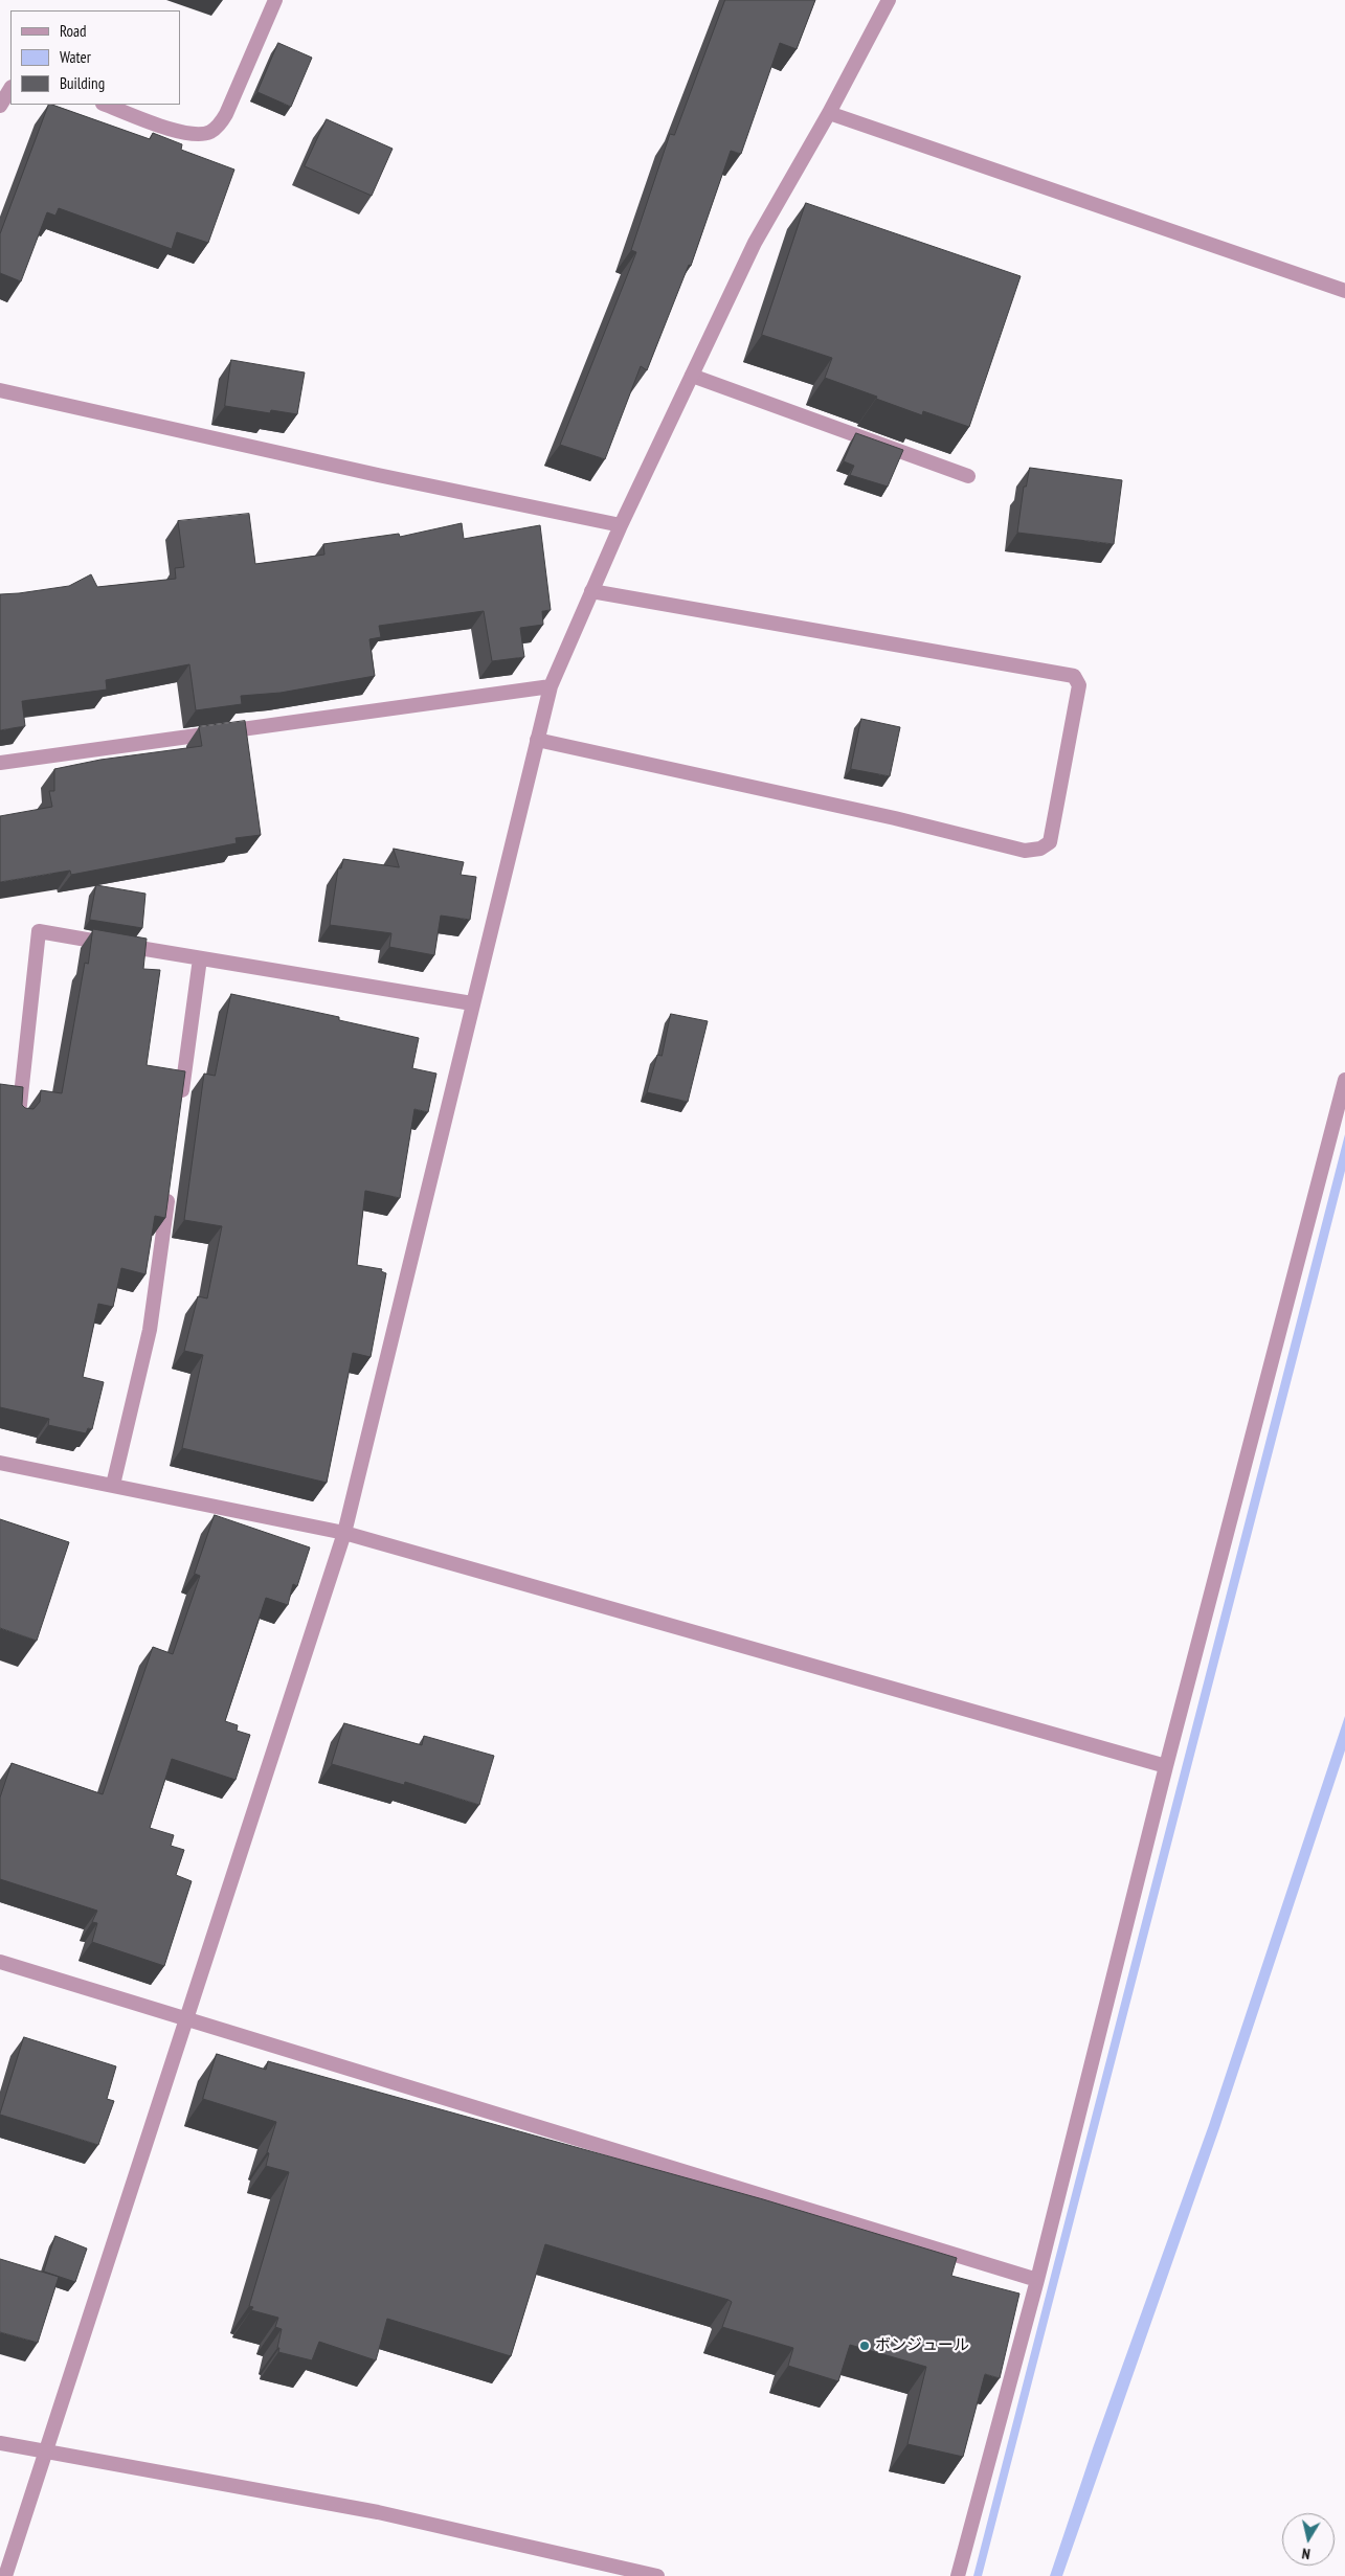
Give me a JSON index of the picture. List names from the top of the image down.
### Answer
{
  "places": ["ボンジュール"],
  "legend": ["Road", "Water", "Building"],
  "north": "bottom"
}
